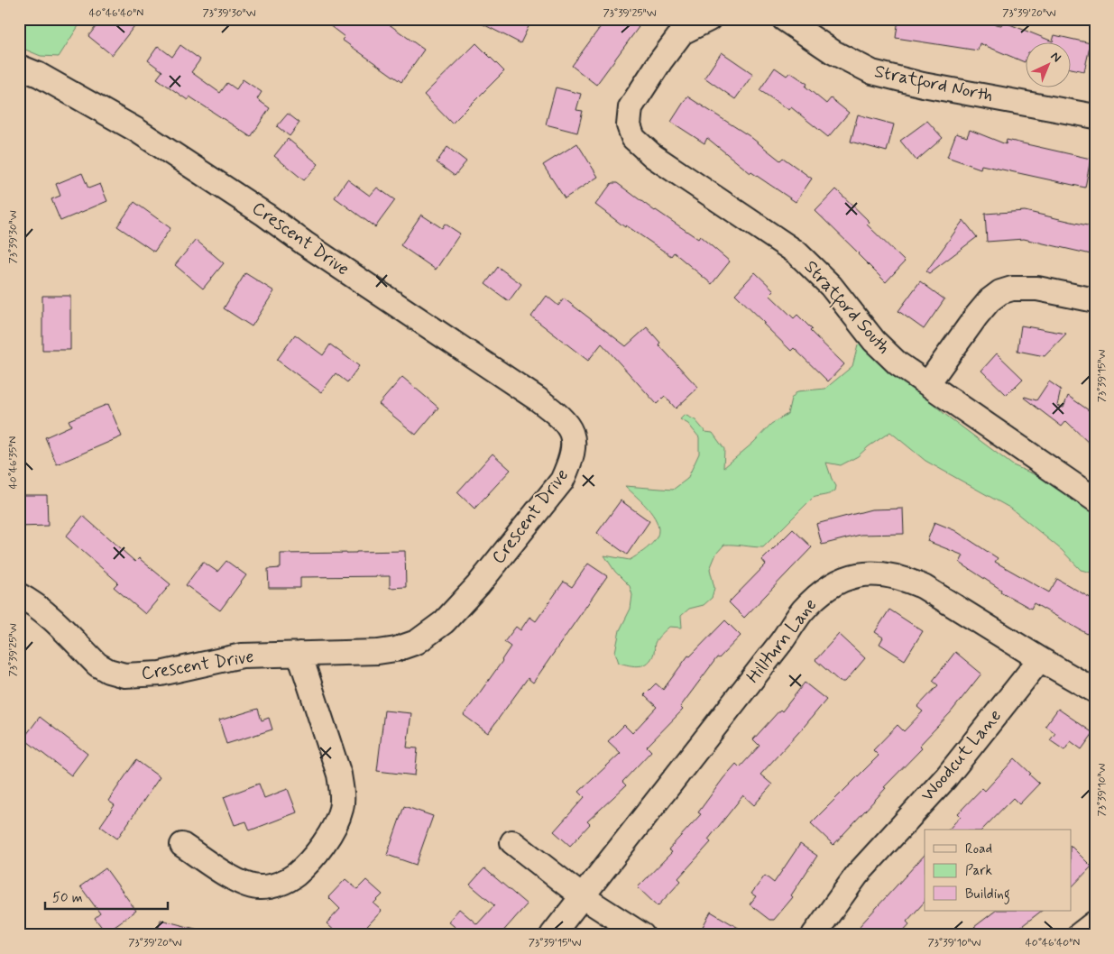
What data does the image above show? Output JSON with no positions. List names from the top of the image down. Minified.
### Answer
{"streets":{"street":["Stratford North","Crescent Drive","Stratford South","Hillturn Lane","Woodcut Lane"]},"crossings":[["Hillturn Lane","Woodcut Lane"]],"legend":["Road","Park","Building"],"scale_bar":"50 m","north":"top right","coordinates":["40°46'40\"N","73°39'30\"W","73°39'25\"W","73°39'20\"W","73°39'15\"W","40°46'35\"N","73°39'10\"W"]}
